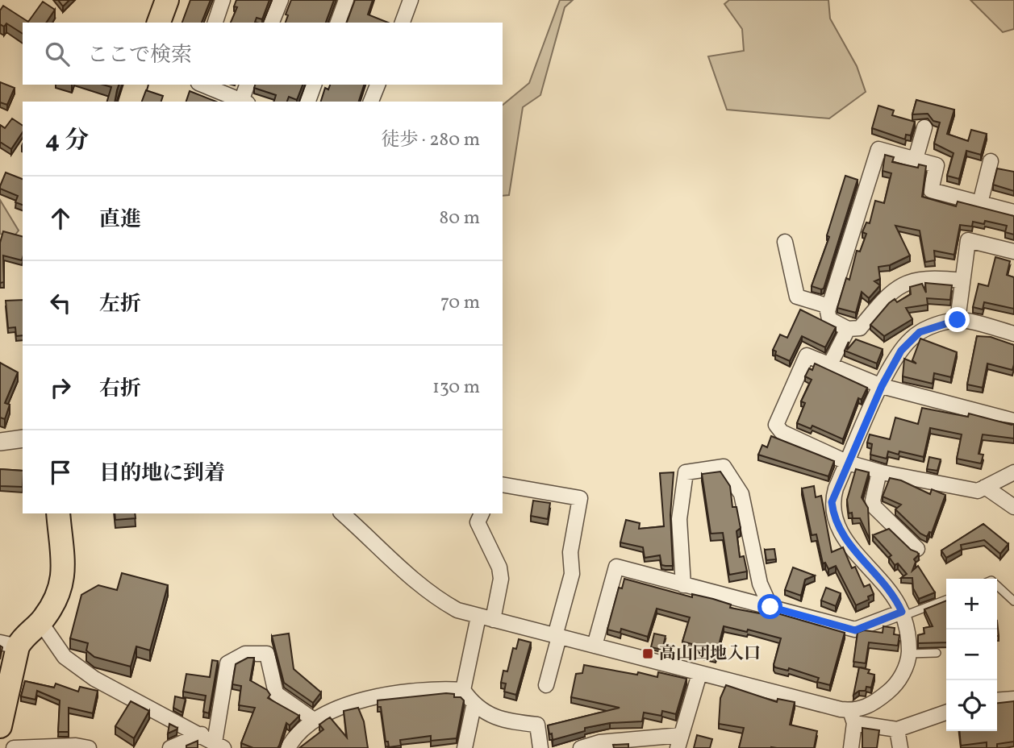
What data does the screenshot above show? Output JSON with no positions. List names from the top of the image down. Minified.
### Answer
{"places":{"transit":["高山団地入口"]},"page":{"search":"ここで検索","heading":["4 分","徒歩 · 280 m"],"list":[["直進","80 m"],["左折","70 m"],["右折","130 m"],"目的地に到着"],"map_buttons":["+","−"]}}
